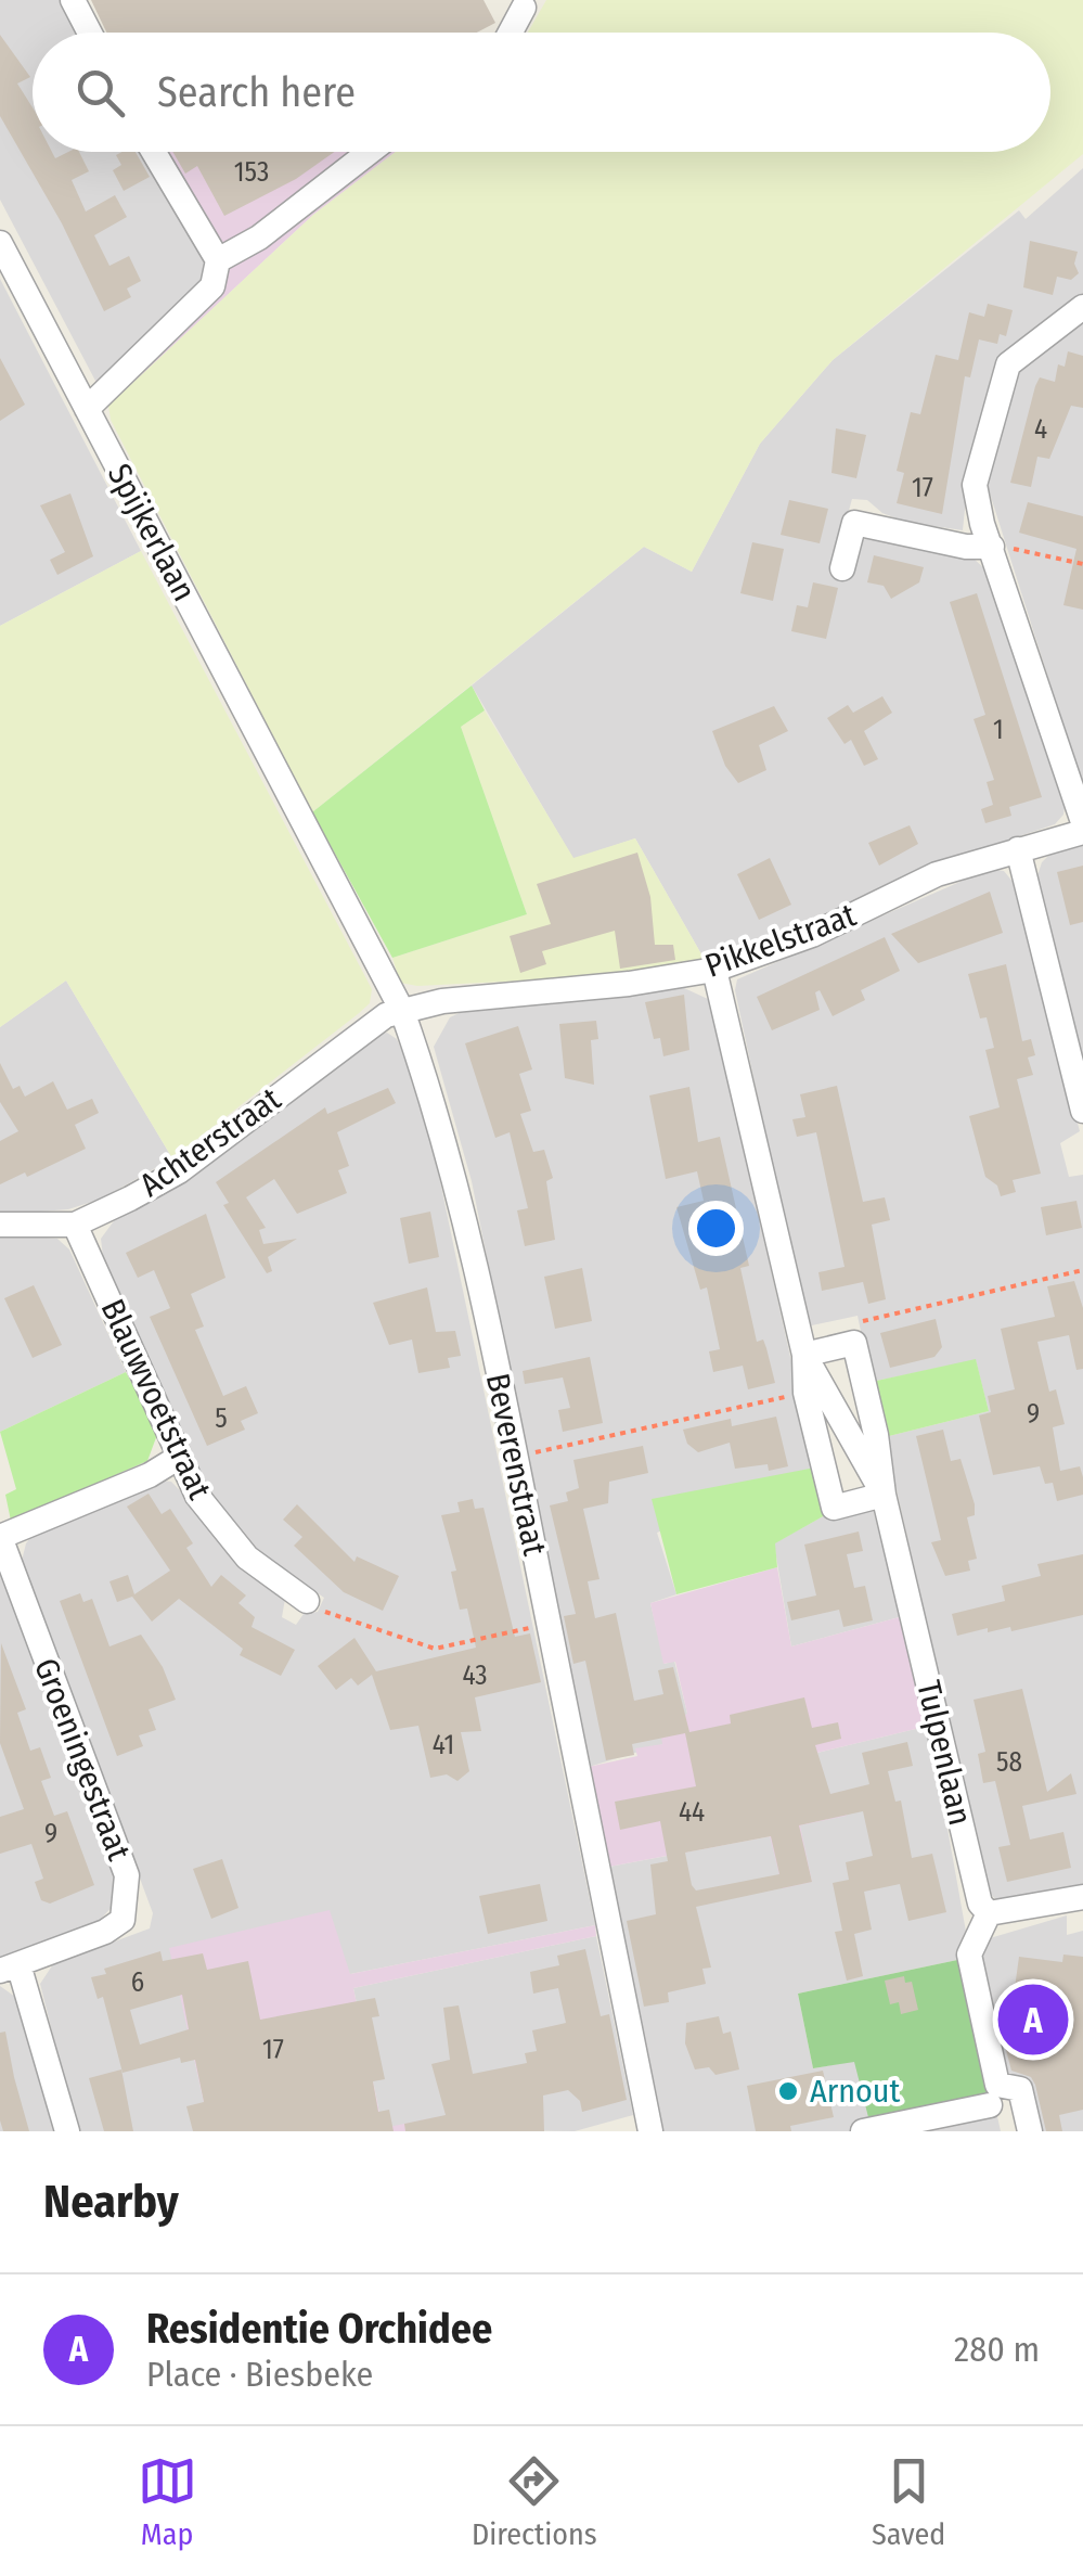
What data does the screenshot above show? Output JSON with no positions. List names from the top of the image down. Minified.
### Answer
{"streets":{"street":["Spijkerlaan","Pikkelstraat","Achterstraat","Blauwvoetstraat","Beverenstraat","Tulpenlaan","Groeningestraat"]},"crossings":[["Spijkerlaan","Beverenstraat"],["Pikkelstraat","Achterstraat"],["Pikkelstraat","Beverenstraat"],["Pikkelstraat","Tulpenlaan"],["Achterstraat","Blauwvoetstraat"],["Achterstraat","Beverenstraat"]],"places":["Arnout"],"house_numbers":["153","4","17","1","9","5","43","41","58","44","9","6","17"],"page":{"search":"Search here","pins":"A","heading":"Nearby","list":[{"mark":"A","name":"Residentie Orchidee","note":"Place · Biesbeke","value":"280 m"}],"nav":["Map","Directions","Saved"]}}
